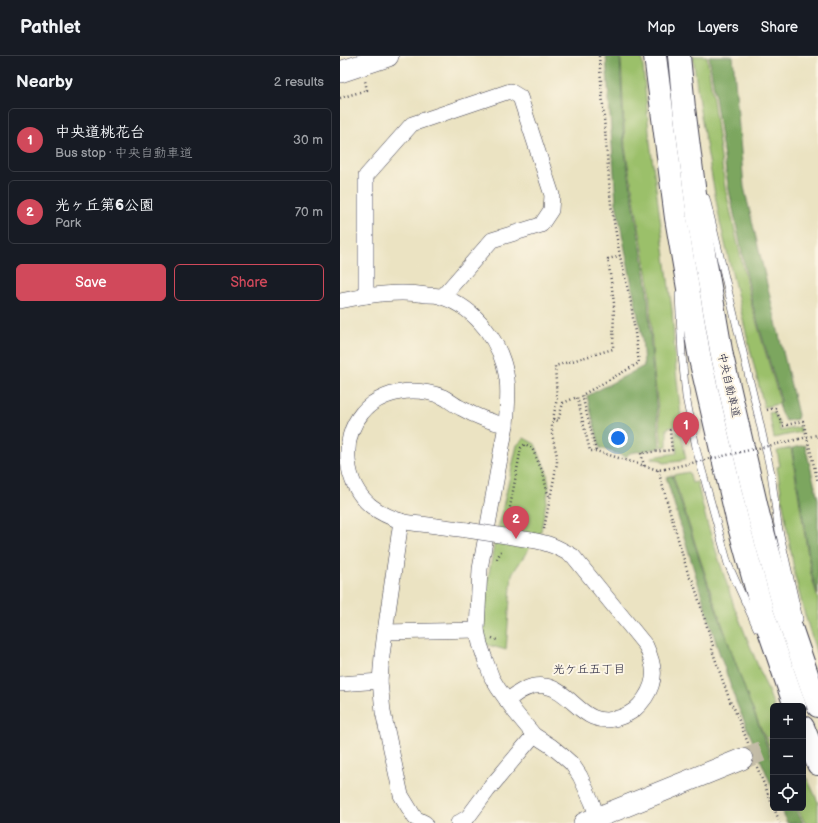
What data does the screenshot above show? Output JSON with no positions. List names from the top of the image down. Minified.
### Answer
{"streets":{"highway":["中央自動車道"]},"districts":["光ケ丘五丁目"],"page":{"header":"Pathlet","nav":["Map","Layers","Share"],"heading":["Nearby","2 results"],"list":[{"mark":"1","name":"中央道桃花台","note":"Bus stop · 中央自動車道","value":"30 m"},{"mark":"2","name":"光ヶ丘第6公園","note":"Park","value":"70 m"}],"buttons":["Save","Share"],"pins":["1","2"],"map_buttons":["+","−"]}}
